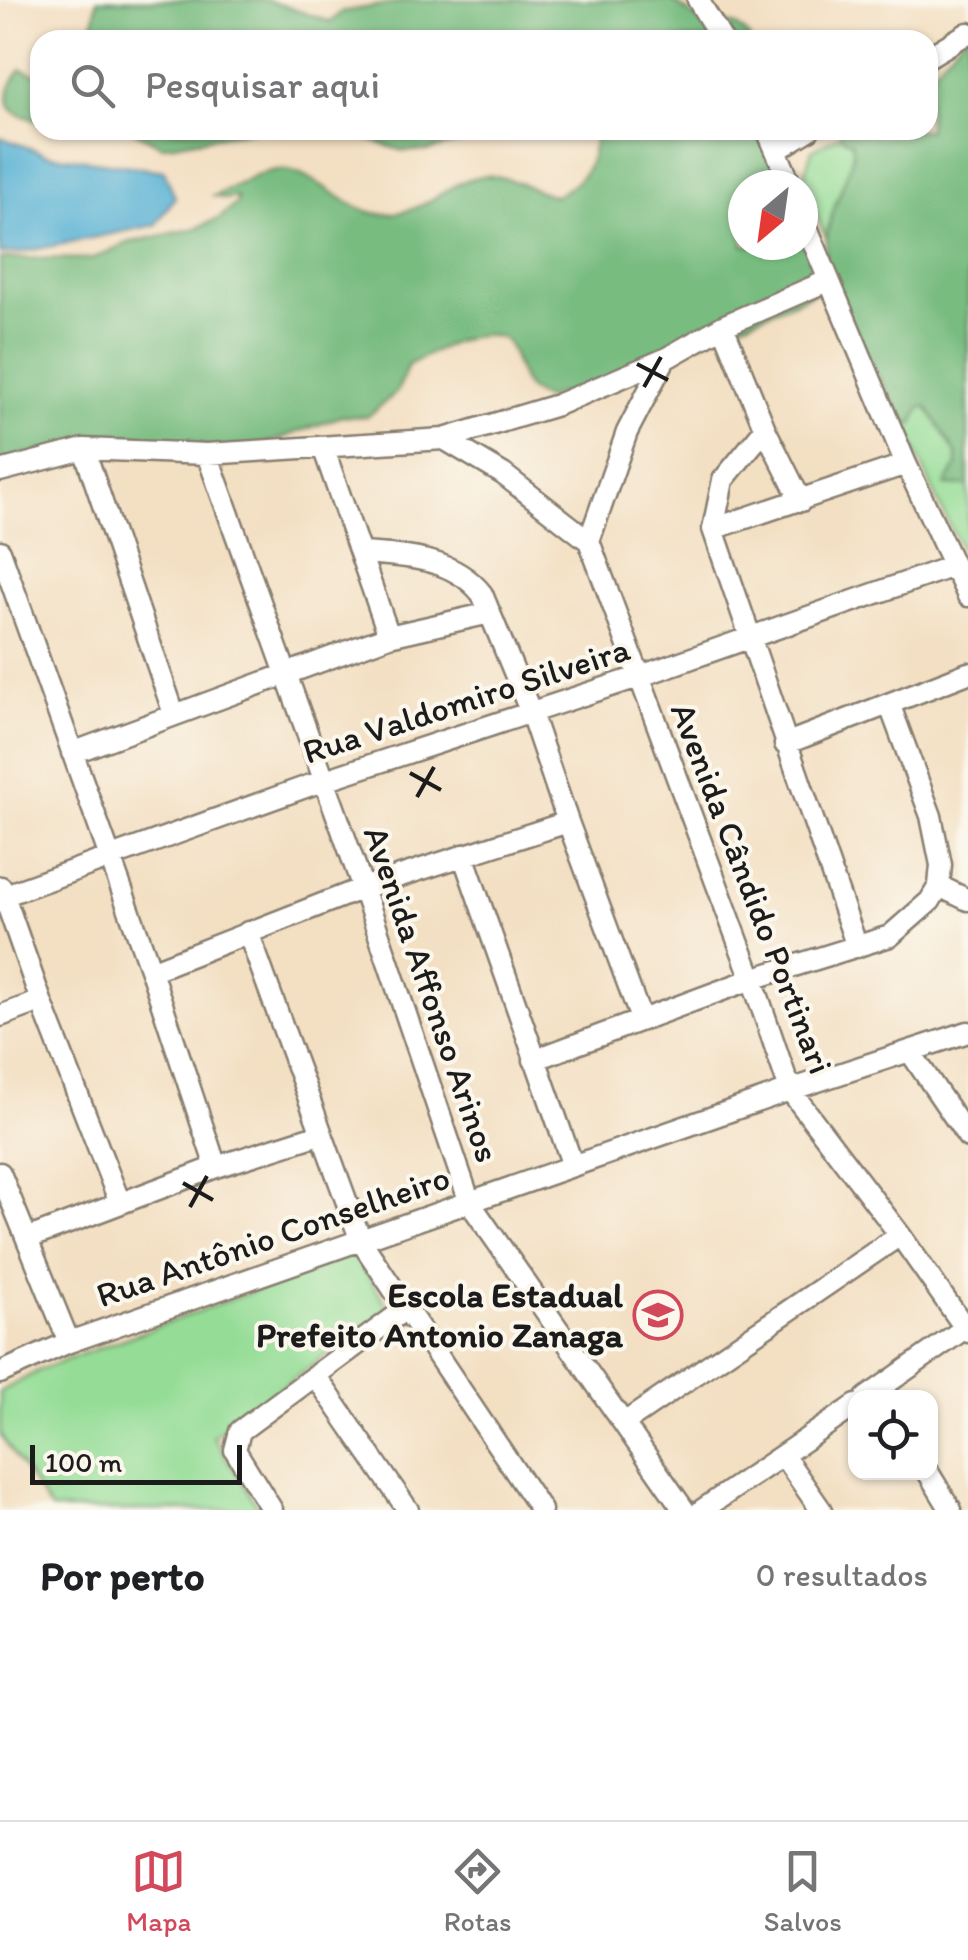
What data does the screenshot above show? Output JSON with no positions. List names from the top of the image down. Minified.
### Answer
{"streets":{"street":["Rua Valdomiro Silveira","Avenida Cândido Portinari","Avenida Affonso Arinos","Rua Antônio Conselheiro"]},"crossings":[["Rua Valdomiro Silveira","Avenida Cândido Portinari"],["Rua Valdomiro Silveira","Avenida Affonso Arinos"],["Avenida Cândido Portinari","Rua Antônio Conselheiro"],["Avenida Affonso Arinos","Rua Antônio Conselheiro"]],"places":{"school or university":["Escola Estadual Prefeito Antonio Zanaga"]},"scale_bar":"100 m","north":"bottom left","page":{"search":"Pesquisar aqui","scale":"100 m","heading":["Por perto","0 resultados"],"nav":["Mapa","Rotas","Salvos"]}}
